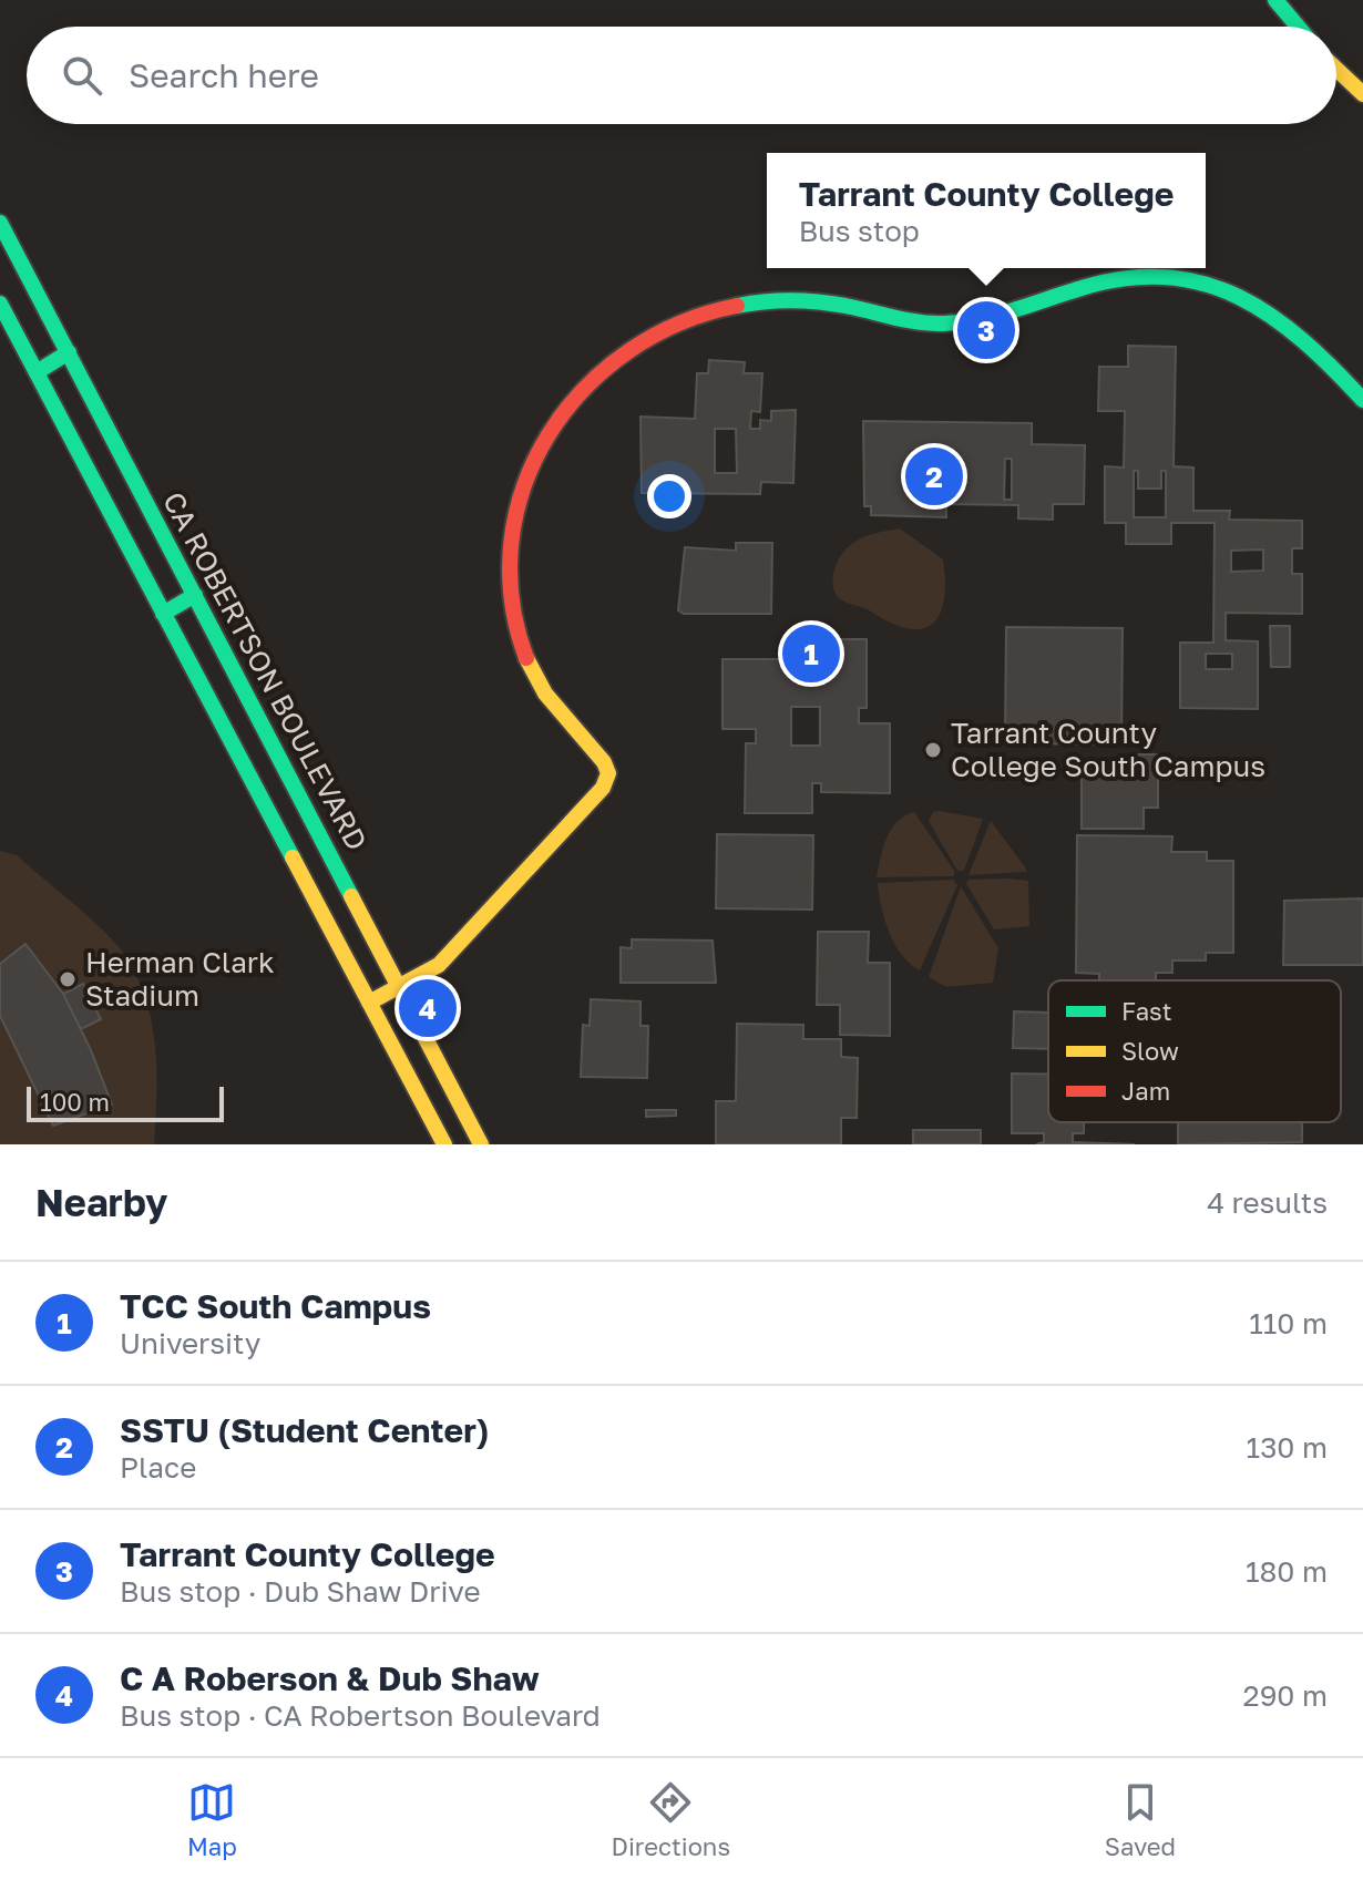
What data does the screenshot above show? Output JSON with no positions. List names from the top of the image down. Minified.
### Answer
{"streets":{"street":["CA ROBERTSON BOULEVARD"]},"places":["Tarrant County College South Campus","Herman Clark Stadium"],"legend":["Fast","Slow","Jam"],"scale_bar":"100 m","page":{"search":"Search here","popup":["Tarrant County College","Bus stop"],"pins":["3","2","1","4"],"scale":"100 m","heading":["Nearby","4 results"],"list":[{"mark":"1","name":"TCC South Campus","note":"University","value":"110 m"},{"mark":"2","name":"SSTU (Student Center)","note":"Place","value":"130 m"},{"mark":"3","name":"Tarrant County College","note":"Bus stop · Dub Shaw Drive","value":"180 m"},{"mark":"4","name":"C A Roberson & Dub Shaw","note":"Bus stop · CA Robertson Boulevard","value":"290 m"}],"nav":["Map","Directions","Saved"]}}
